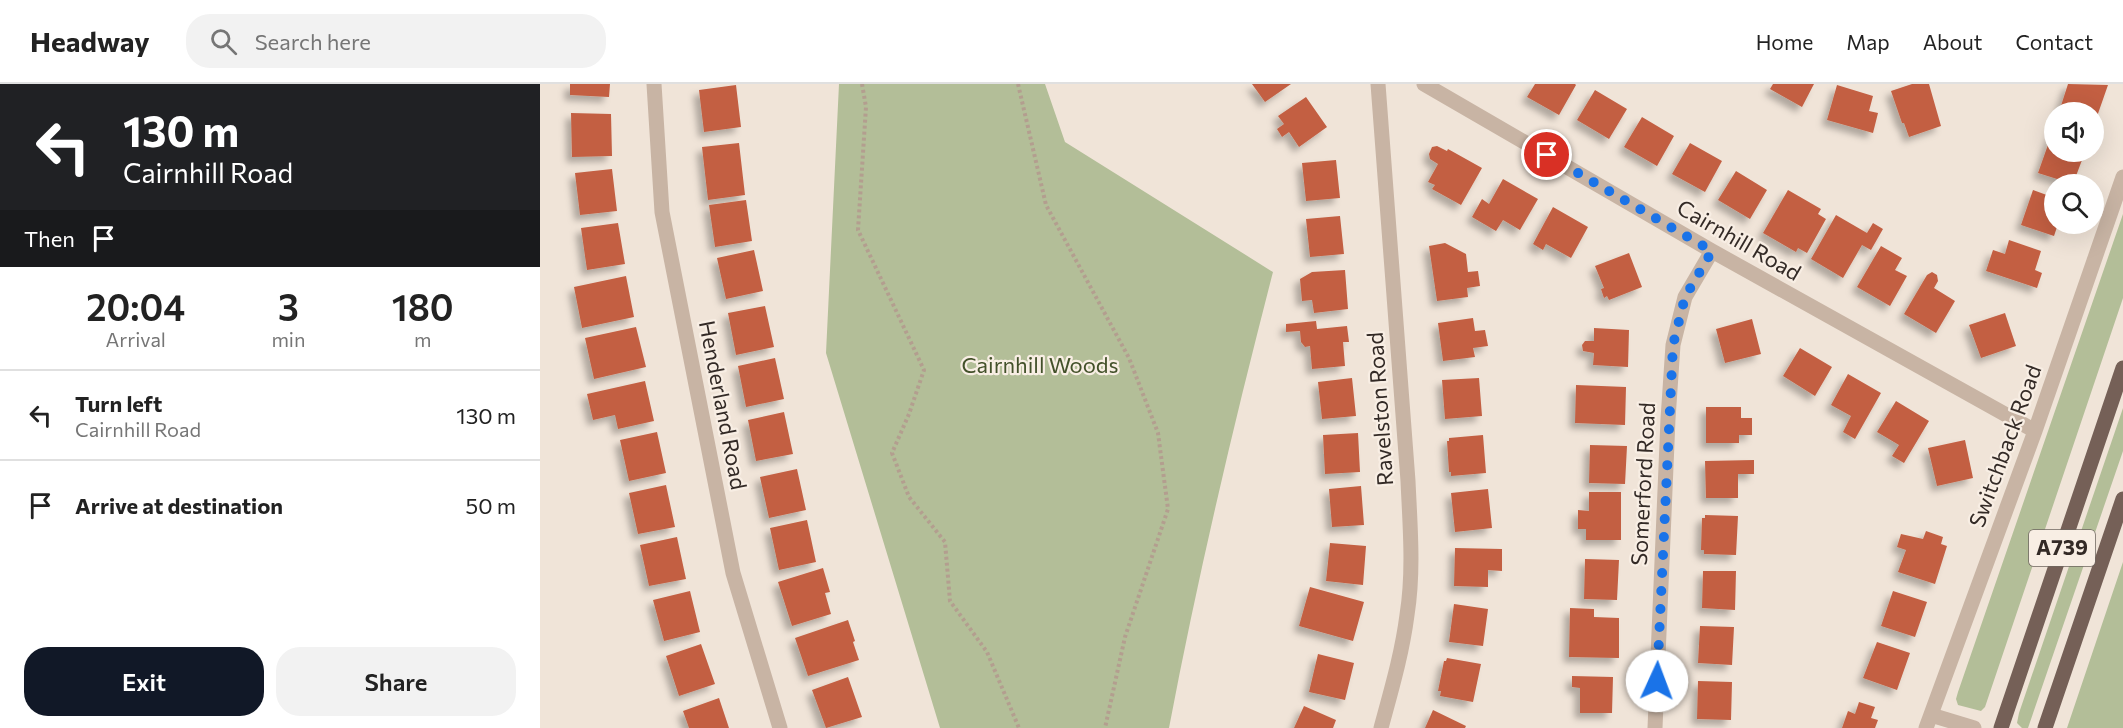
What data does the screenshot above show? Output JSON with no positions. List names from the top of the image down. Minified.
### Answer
{"streets":{"main road":["A739"],"street":["Cairnhill Road","Henderland Road","Ravelston Road","Switchback Road","Somerford Road"]},"crossings":[["Cairnhill Road","Switchback Road"],["Cairnhill Road","Somerford Road"]],"parks":["Cairnhill Woods"],"page":{"header":"Headway","search":"Search here","nav":["Home","Map","About","Contact"],"turn":["130 m","Cairnhill Road"],"then":"Then","eta":["20:04","Arrival","3","min","180","m"],"list":[{"name":"Turn left","note":"Cairnhill Road","value":"130 m"},{"name":"Arrive at destination","value":"50 m"}],"buttons":["Exit","Share"]}}
